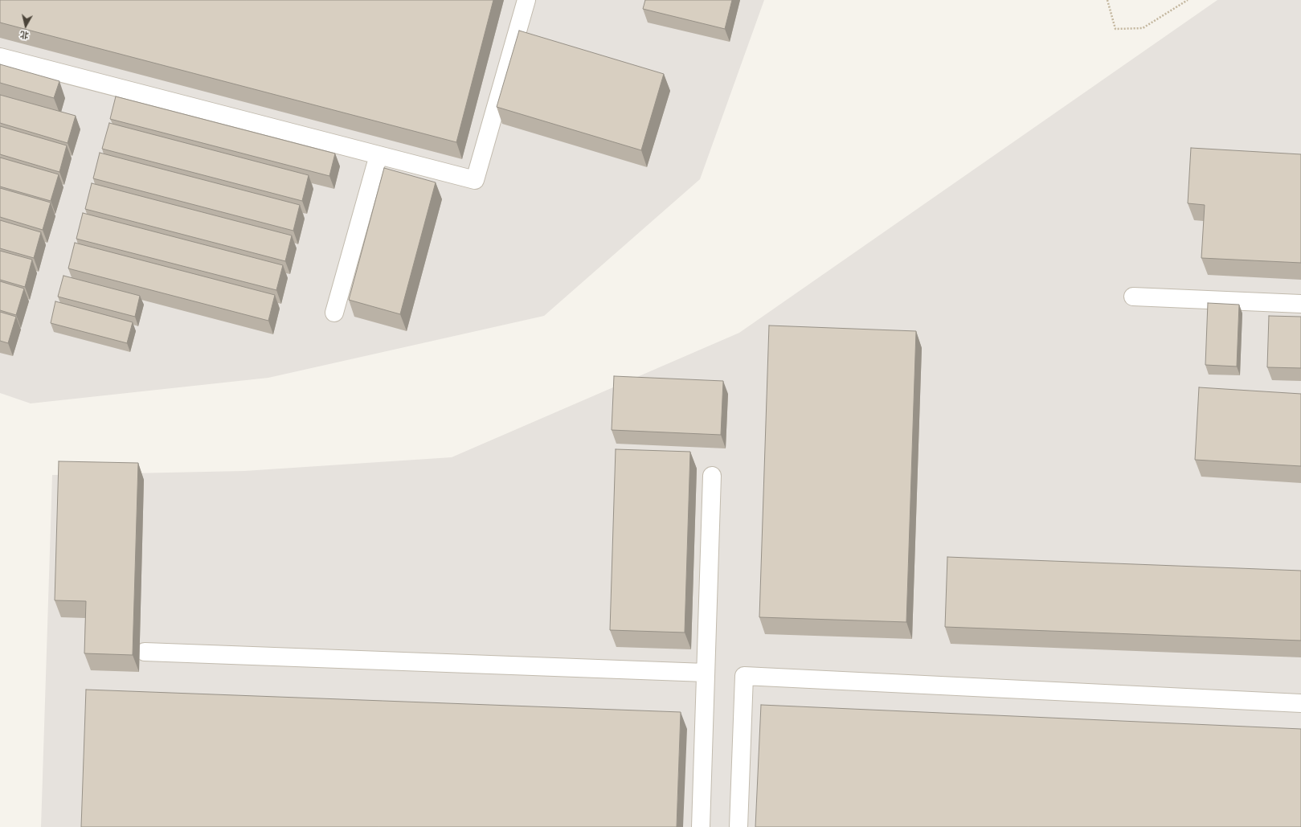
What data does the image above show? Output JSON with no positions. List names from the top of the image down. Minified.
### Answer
{"north":"bottom"}
